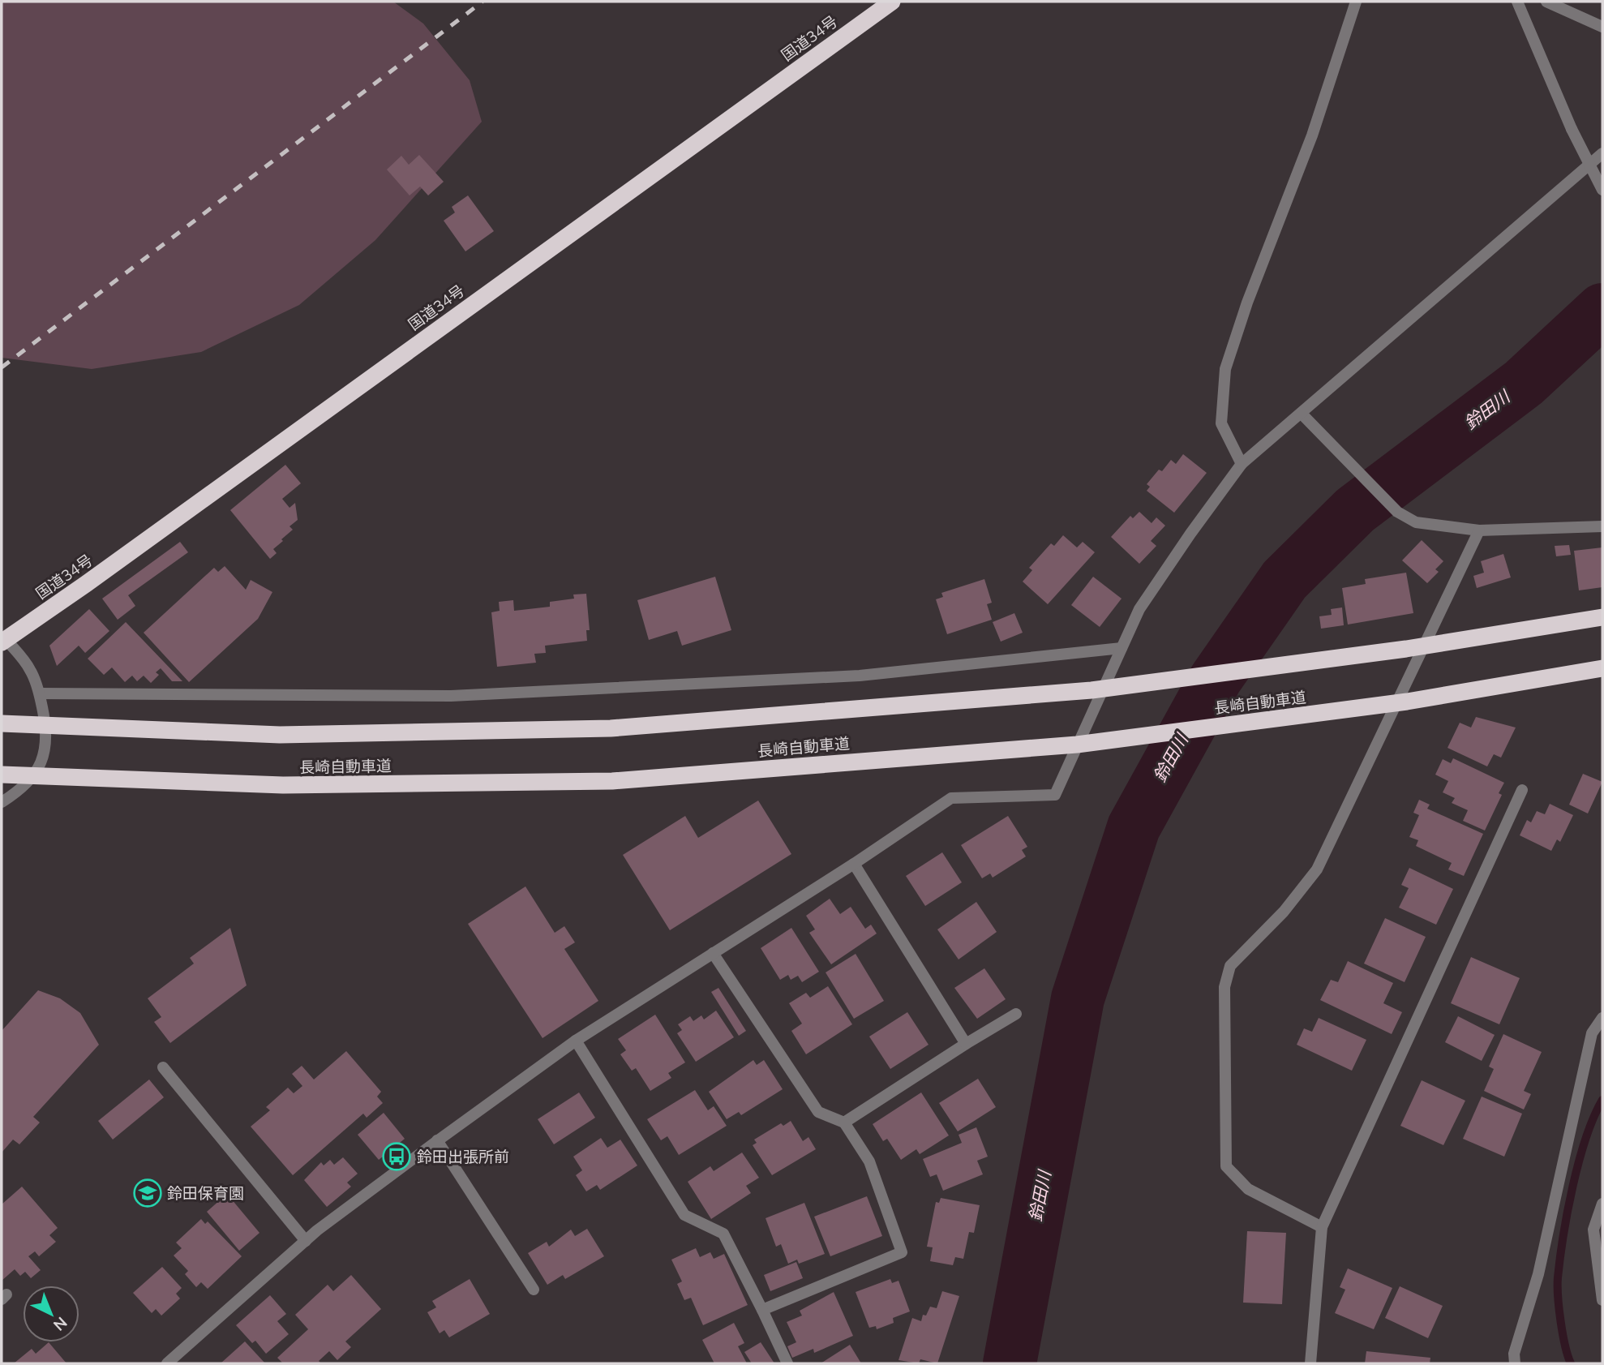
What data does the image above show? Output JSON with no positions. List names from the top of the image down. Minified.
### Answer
{"streets":{"highway":["国道34号","長崎自動車道"]},"water":["鈴田川"],"places":{"bus stop":["鈴田出張所前"],"school or university":["鈴田保育園"]},"north":"bottom right"}
